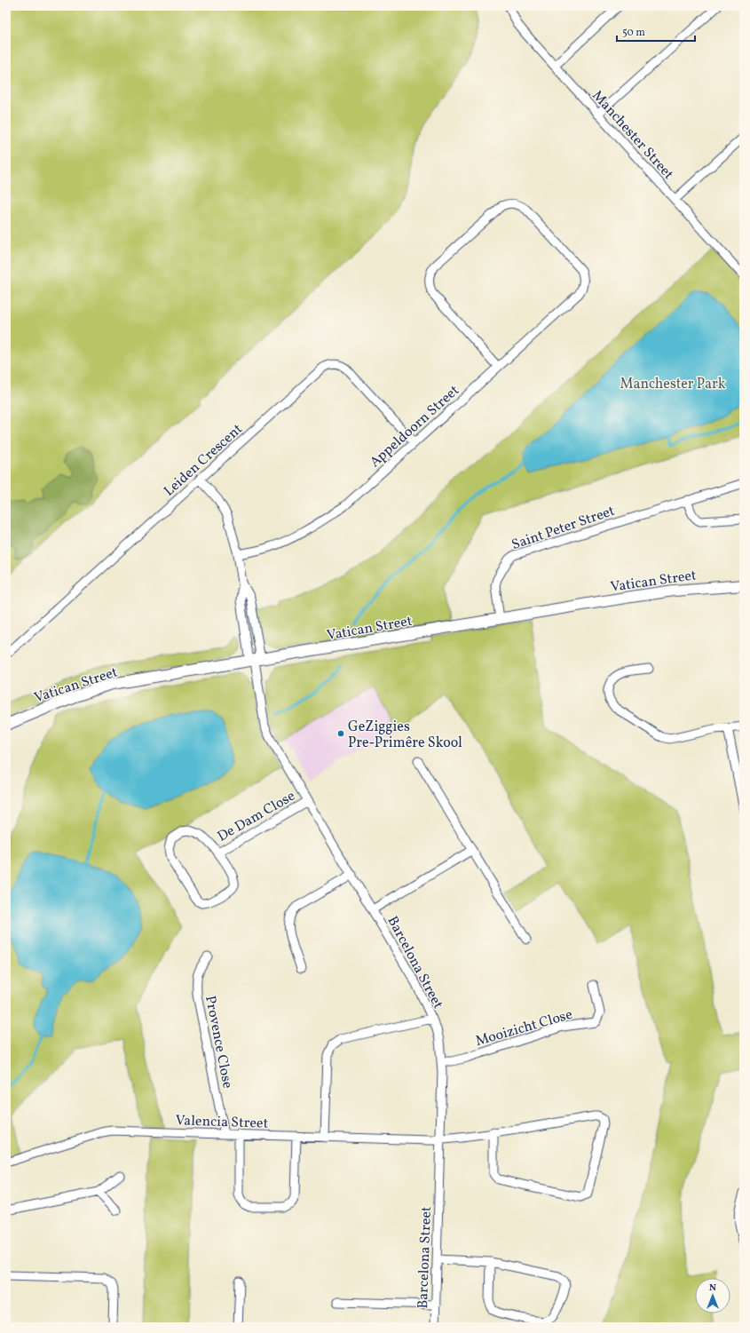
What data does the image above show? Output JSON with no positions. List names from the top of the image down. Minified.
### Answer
{"streets":{"street":["Manchester Street","Appeldoorn Street","Leiden Crescent","Saint Peter Street","Vatican Street","De Dam Close","Barcelona Street","Mooizicht Close","Provence Close","Valencia Street"]},"crossings":[["Appeldoorn Street","Leiden Crescent"],["Saint Peter Street","Vatican Street"],["Vatican Street","Barcelona Street"],["De Dam Close","Barcelona Street"],["Barcelona Street","Mooizicht Close"],["Barcelona Street","Valencia Street"],["Provence Close","Valencia Street"]],"parks":["Manchester Park"],"places":["GeZiggies Pre-Primêre Skool"],"scale_bar":"50 m","north":"top"}
